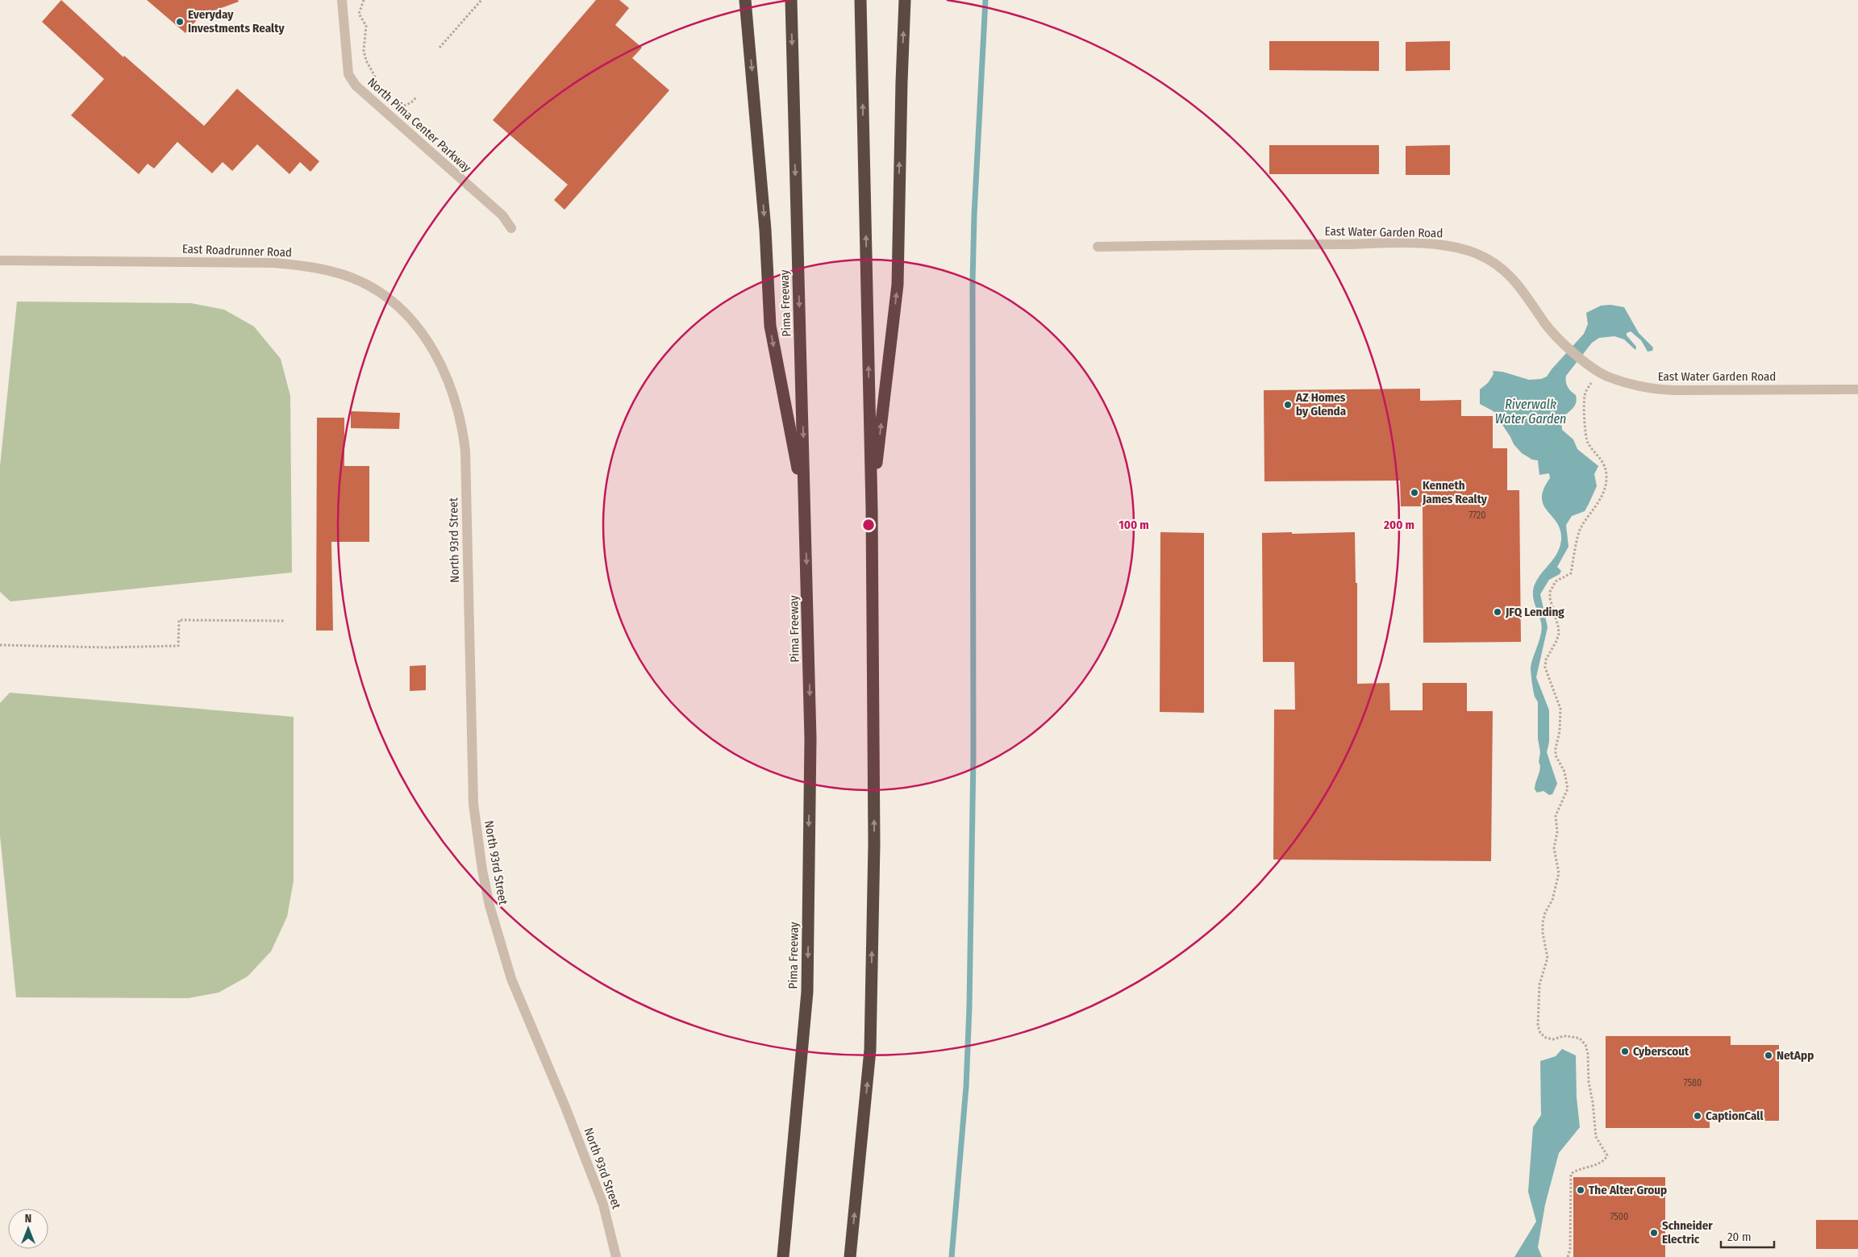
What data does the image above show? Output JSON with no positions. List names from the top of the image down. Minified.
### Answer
{"streets":{"highway":["Pima Freeway"],"street":["North Pima Center Parkway","East Water Garden Road","East Roadrunner Road","North 93rd Street"]},"crossings":[["East Roadrunner Road","North 93rd Street"]],"water":["Riverwalk Water Garden"],"places":["Everyday Investments Realty","AZ Homes by Glenda","Kenneth James Realty","JFQ Lending","Cyberscout","NetApp","CaptionCall","The Alter Group","Schneider Electric"],"house_numbers":["7720","7580","7500"],"scale_bar":"20 m","north":"top","rings":["100 m","200 m"]}
